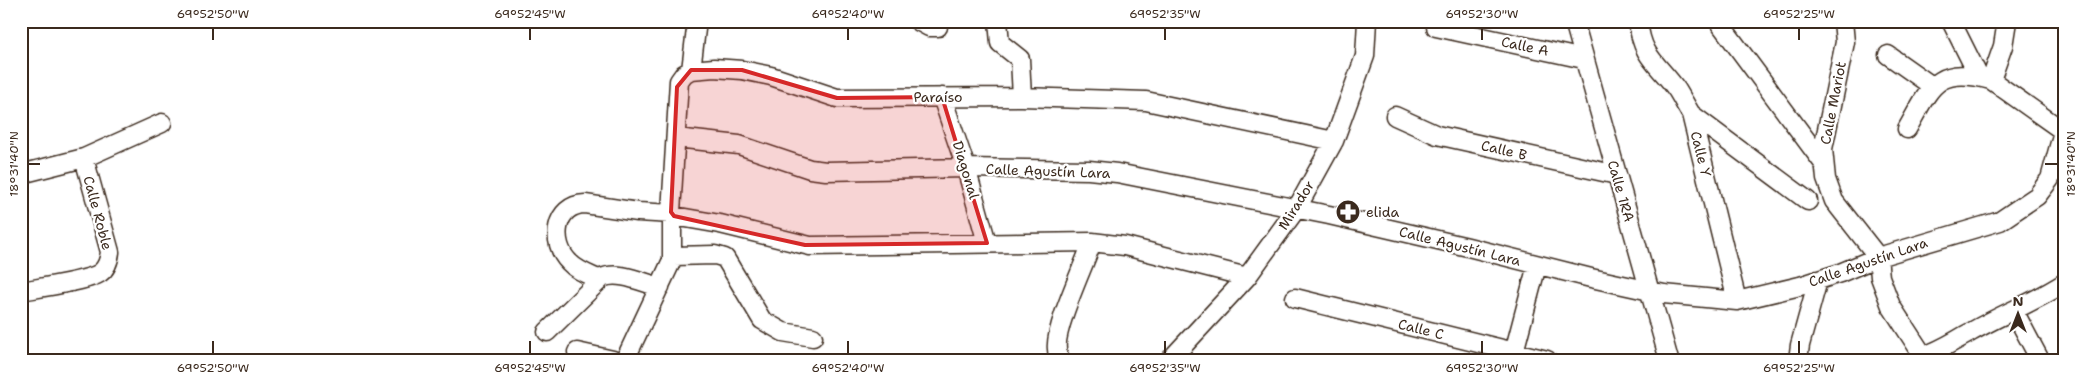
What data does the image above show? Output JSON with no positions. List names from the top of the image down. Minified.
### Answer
{"streets":{"street":["Calle A","Paraíso","Calle Mariot","Calle B","Calle Y","Diagonal","Calle Agustín Lara","Calle 1RA","Mirador","Calle Roble","Calle C"]},"crossings":[["Calle A","Calle 1RA"],["Paraíso","Diagonal"],["Paraíso","Mirador"],["Calle Mariot","Calle Agustín Lara"],["Calle B","Calle 1RA"],["Calle Y","Calle Agustín Lara"],["Diagonal","Calle Agustín Lara"],["Calle Agustín Lara","Calle 1RA"],["Calle Agustín Lara","Mirador"]],"places":{"pharmacy":["elida"]},"north":"top","coordinates":["69°52'50\"W","69°52'45\"W","69°52'40\"W","69°52'35\"W","69°52'30\"W","69°52'25\"W","18°31'40\"N"]}
